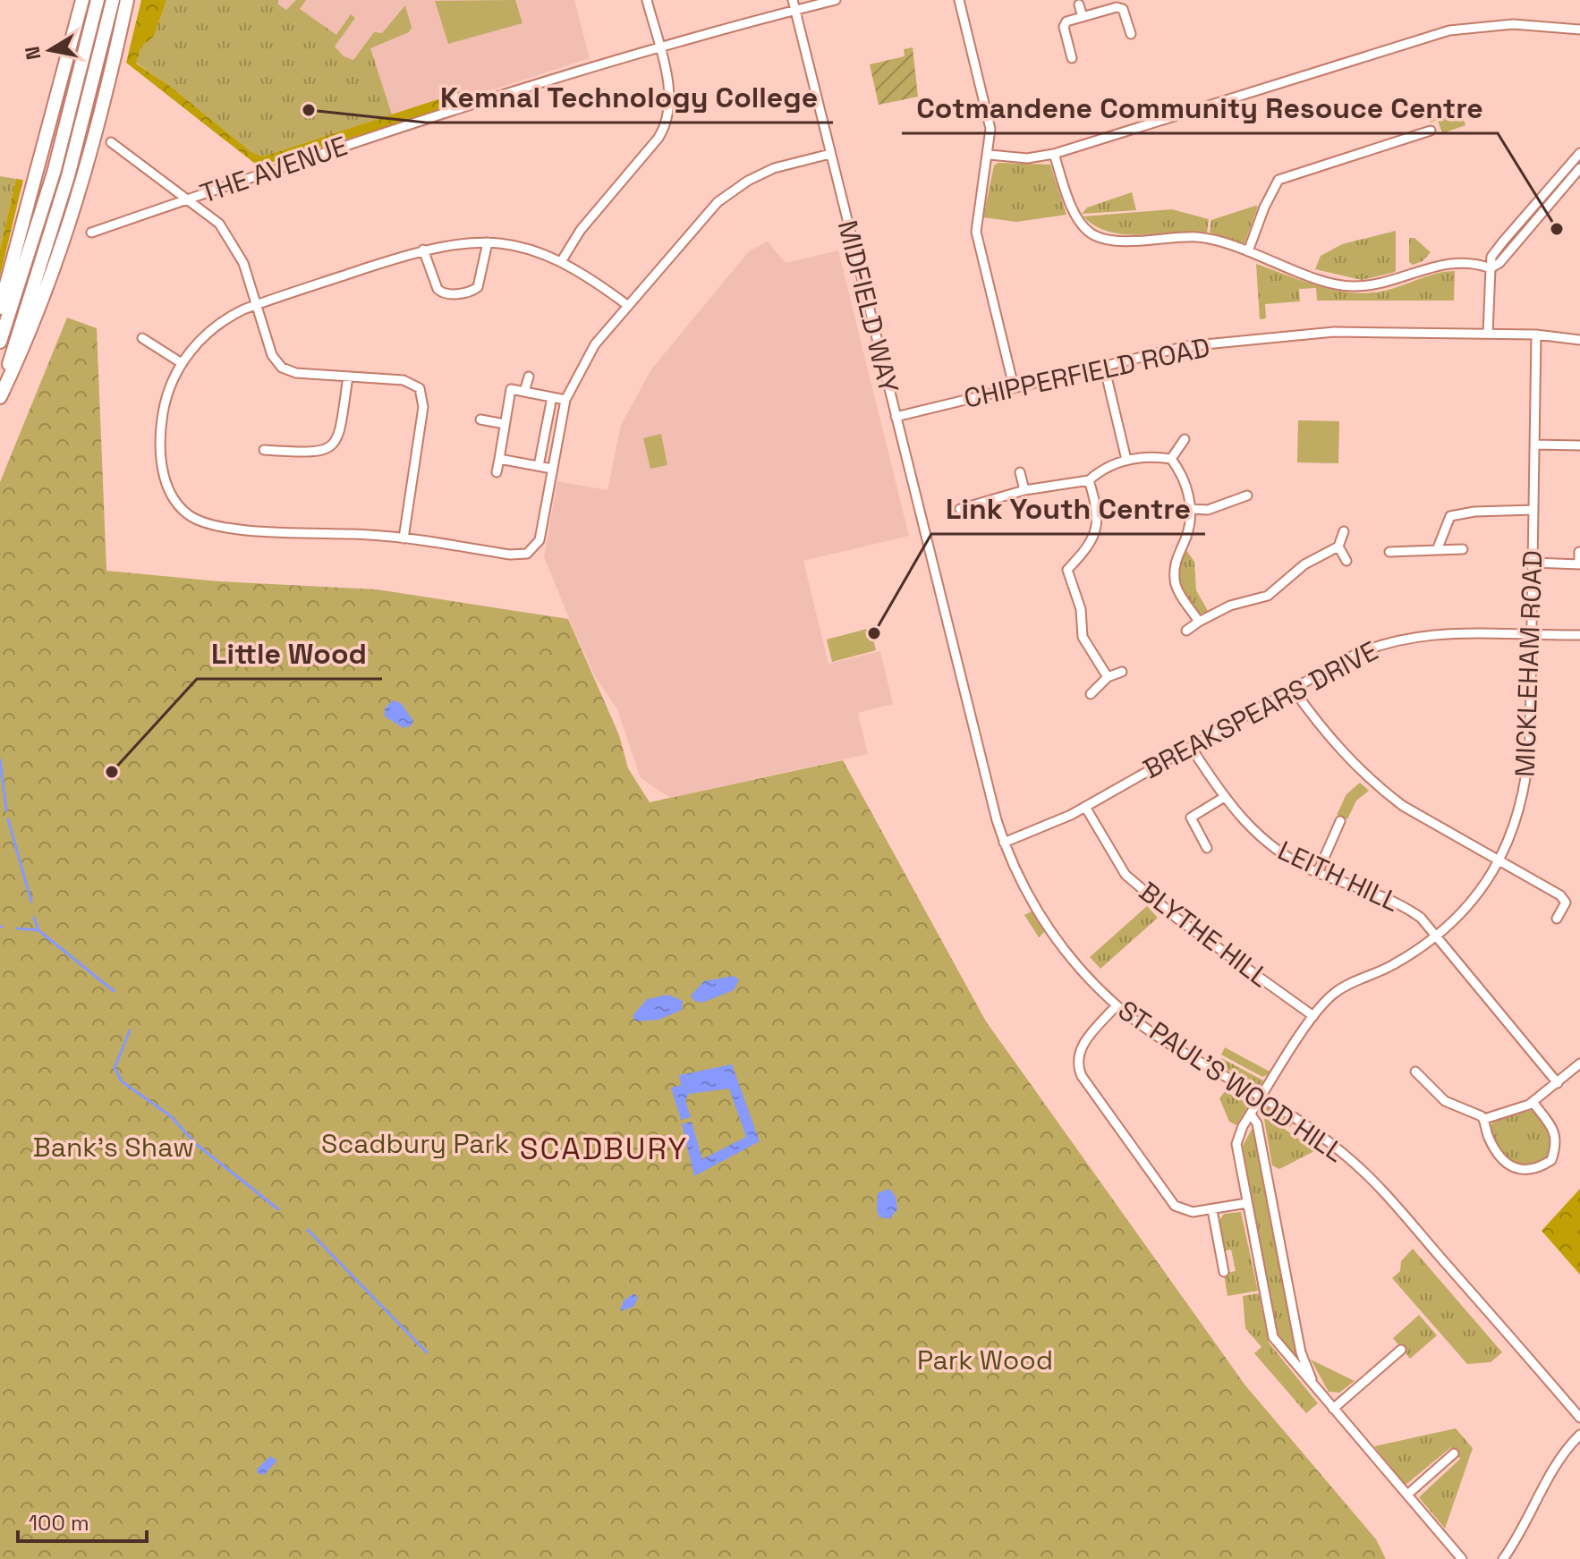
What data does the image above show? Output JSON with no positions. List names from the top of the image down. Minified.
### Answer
{"streets":{"street":["THE AVENUE","MIDFIELD WAY","CHIPPERFIELD ROAD","MICKLEHAM ROAD","BREAKSPEARS DRIVE","LEITH HILL","BLYTHE HILL","ST PAUL'S WOOD HILL"]},"crossings":[["THE AVENUE","MIDFIELD WAY"],["MIDFIELD WAY","CHIPPERFIELD ROAD"],["MIDFIELD WAY","ST PAUL'S WOOD HILL"],["CHIPPERFIELD ROAD","MICKLEHAM ROAD"],["MICKLEHAM ROAD","BREAKSPEARS DRIVE"],["MICKLEHAM ROAD","LEITH HILL"],["MICKLEHAM ROAD","BLYTHE HILL"],["MICKLEHAM ROAD","ST PAUL'S WOOD HILL"],["BREAKSPEARS DRIVE","LEITH HILL"],["BREAKSPEARS DRIVE","BLYTHE HILL"],["BREAKSPEARS DRIVE","ST PAUL'S WOOD HILL"]],"districts":["SCADBURY"],"parks":["Scadbury Park","Bank's Shaw","Park Wood"],"places":["Kemnal Technology College","Cotmandene Community Resouce Centre","Link Youth Centre","Little Wood"],"scale_bar":"100 m","north":"left"}
